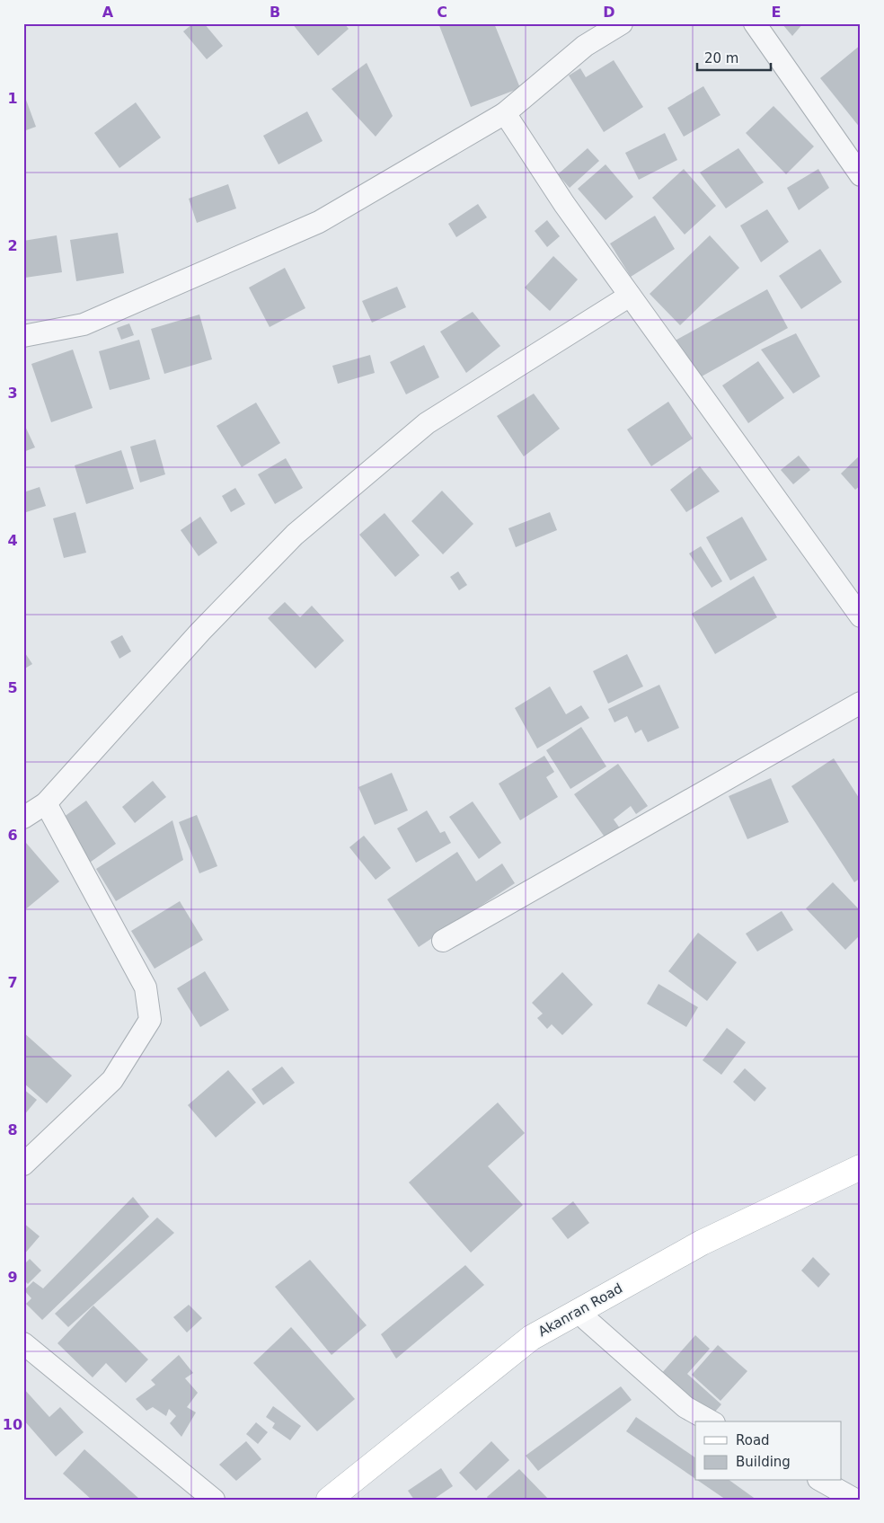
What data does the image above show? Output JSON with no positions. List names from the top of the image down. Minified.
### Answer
{"streets":{"main road":["Akanran Road"]},"legend":["Road","Building"],"scale_bar":"20 m","grid":{"columns":["A","B","C","D","E"],"rows":["1","2","3","4","5","6","7","8","9","10"]}}
